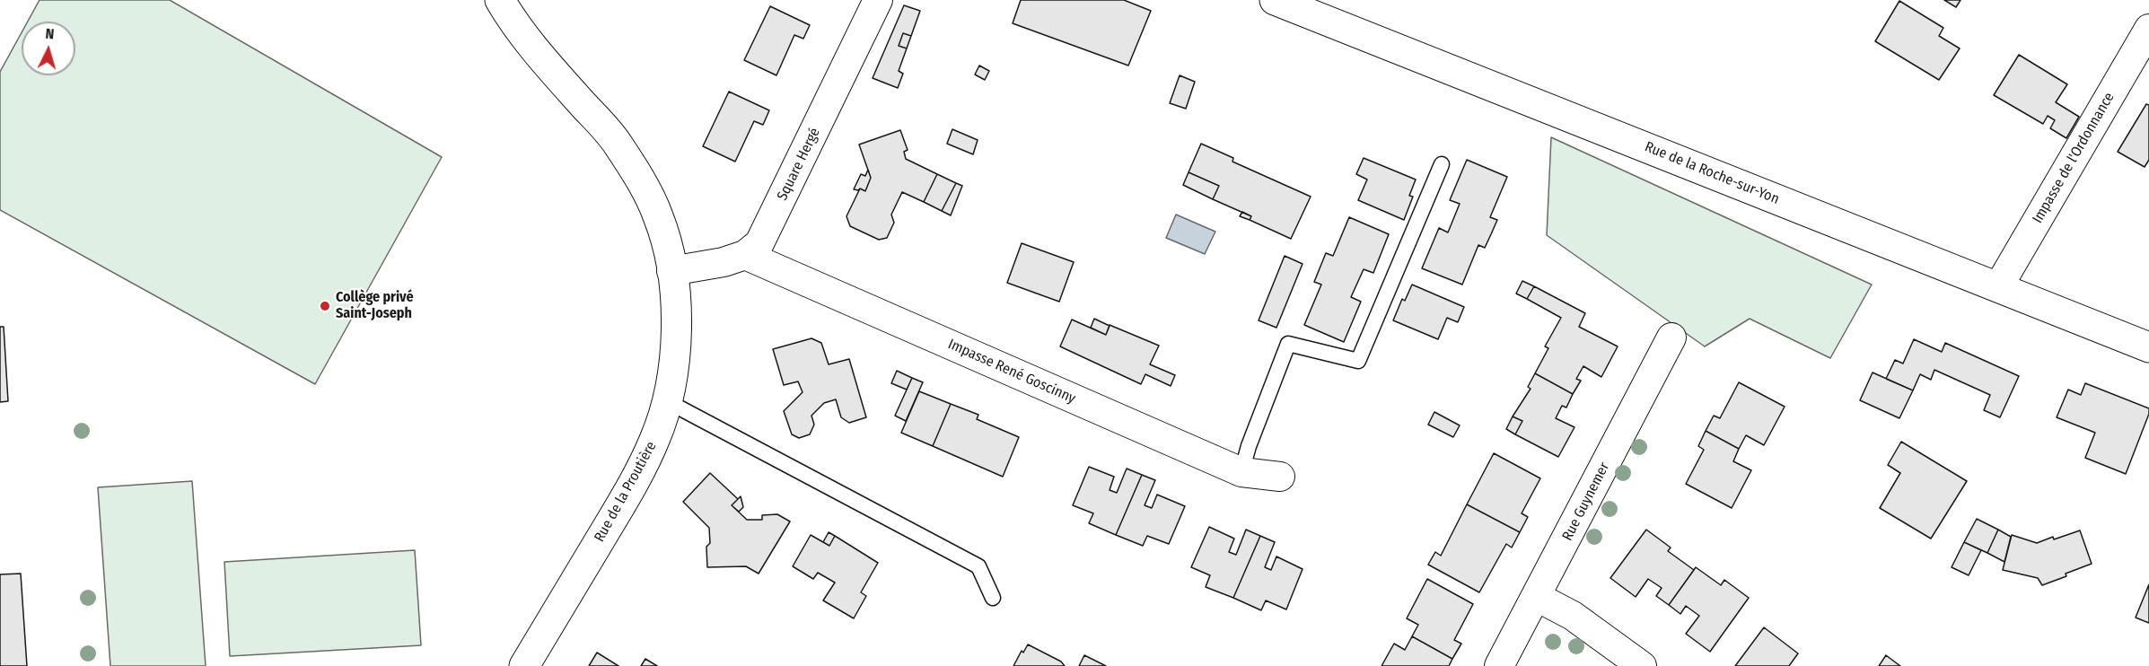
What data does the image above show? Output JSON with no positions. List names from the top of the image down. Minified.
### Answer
{"streets":{"main road":["Rue de la Roche-sur-Yon","Rue de la Proutière"],"street":["Impasse de l'Ordonnance","Square Hergé","Impasse René Goscinny","Rue Guynemer"]},"crossings":[["Impasse de l'Ordonnance","Rue de la Roche-sur-Yon"],["Square Hergé","Impasse René Goscinny"],["Square Hergé","Rue de la Proutière"]],"places":["Collège privé Saint-Joseph"],"north":"top"}
